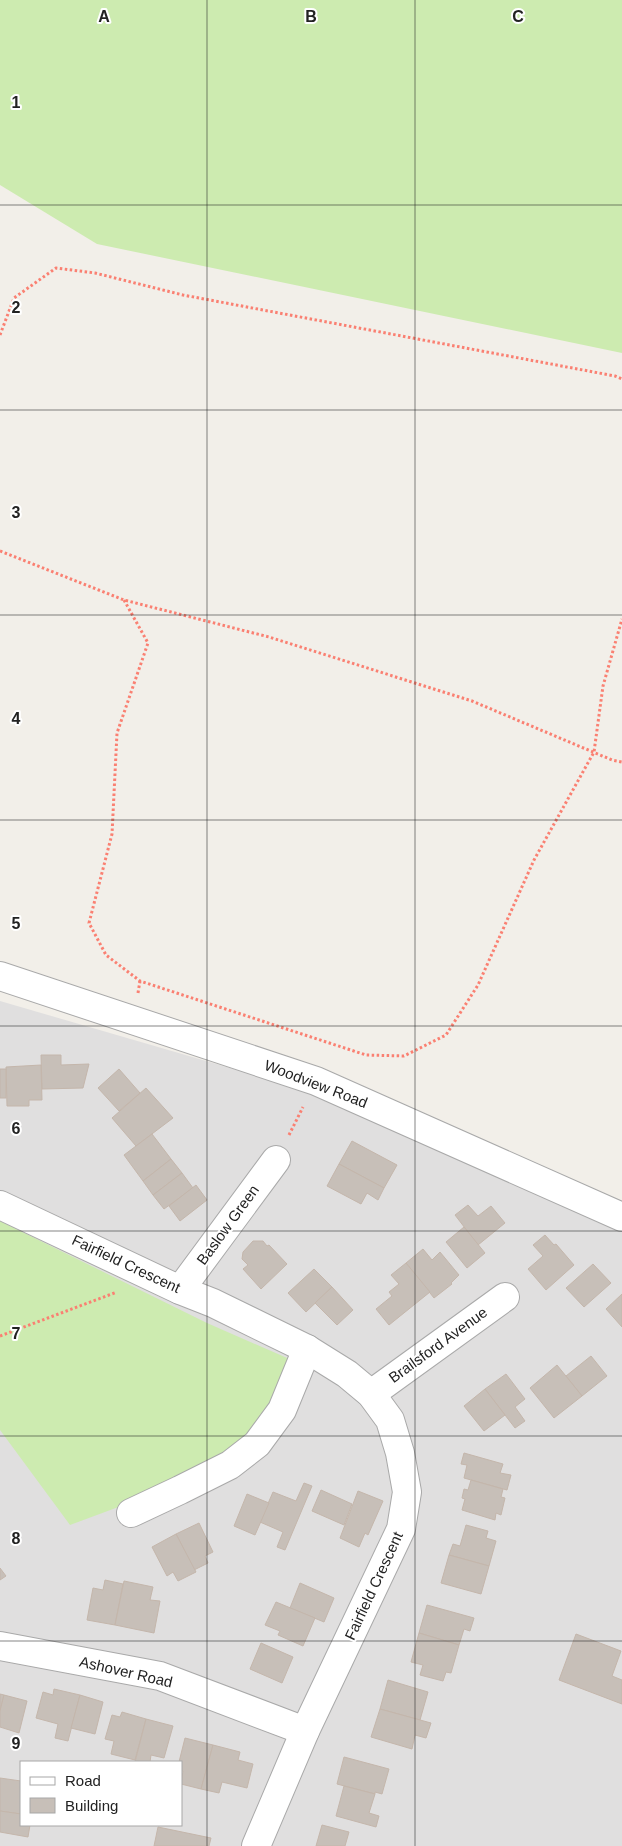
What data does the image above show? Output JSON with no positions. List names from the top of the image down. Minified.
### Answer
{"streets":{"street":["Woodview Road","Baslow Green","Fairfield Crescent","Brailsford Avenue","Ashover Road"]},"crossings":[["Baslow Green","Fairfield Crescent"],["Fairfield Crescent","Brailsford Avenue"],["Fairfield Crescent","Ashover Road"]],"legend":["Road","Building"],"grid":{"columns":["A","B","C"],"rows":["1","2","3","4","5","6","7","8","9"]}}
